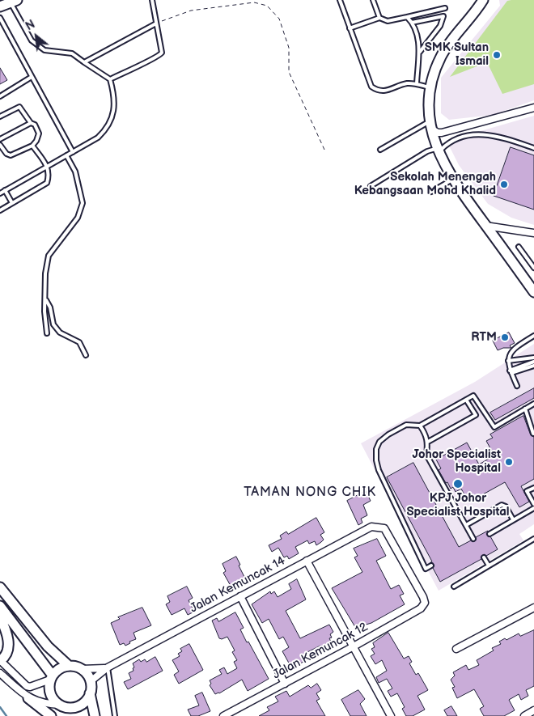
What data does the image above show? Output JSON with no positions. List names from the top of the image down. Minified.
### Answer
{"streets":{"street":["Jalan Kemuncak 14","Jalan Kemuncak 12"]},"crossings":[["Jalan Kemuncak 14","Jalan Kemuncak 12"]],"districts":["TAMAN NONG CHIK"],"places":["SMK Sultan Ismail","Sekolah Menengah Kebangsaan Mohd Khalid","RTM","Johor Specialist Hospital","KPJ Johor Specialist Hospital"],"north":"top left"}
